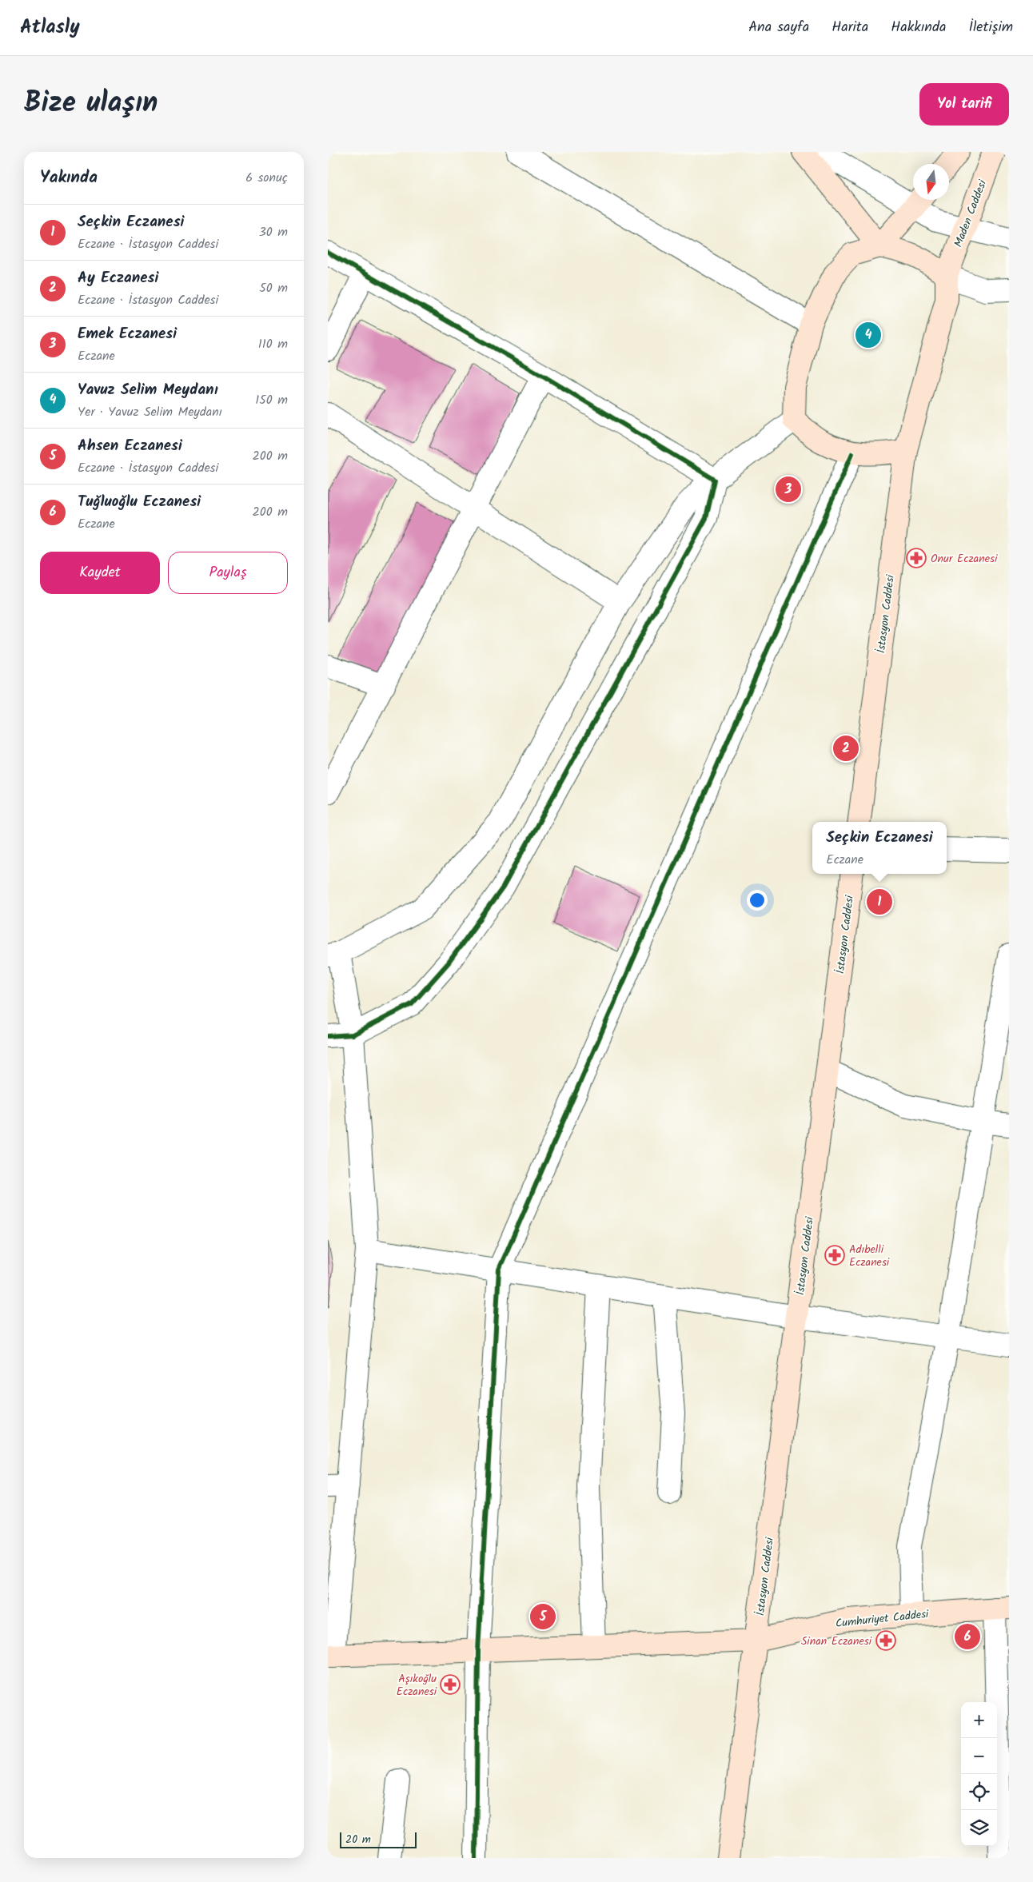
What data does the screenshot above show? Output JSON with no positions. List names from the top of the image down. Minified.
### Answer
{"streets":{"main road":["Maden Caddesi","İstasyon Caddesi","Cumhuriyet Caddesi"]},"crossings":[["Maden Caddesi","İstasyon Caddesi"],["İstasyon Caddesi","Cumhuriyet Caddesi"]],"places":{"pharmacy":["Onur Eczanesi","Adıbelli Eczanesi","Sinan Eczanesi","Aşıkoğlu Eczanesi"]},"scale_bar":"20 m","north":"bottom","page":{"header":"Atlasly","nav":["Ana sayfa","Harita","Hakkında","İletişim"],"title":"Bize ulaşın","buttons":["Yol tarifi",["Kaydet","Paylaş"]],"heading":["Yakında","6 sonuç"],"list":[{"mark":"1","name":"Seçkin Eczanesi","note":"Eczane · İstasyon Caddesi","value":"30 m"},{"mark":"2","name":"Ay Eczanesi","note":"Eczane · İstasyon Caddesi","value":"50 m"},{"mark":"3","name":"Emek Eczanesi","note":"Eczane","value":"110 m"},{"mark":"4","name":"Yavuz Selim Meydanı","note":"Yer · Yavuz Selim Meydanı","value":"150 m"},{"mark":"5","name":"Ahsen Eczanesi","note":"Eczane · İstasyon Caddesi","value":"200 m"},{"mark":"6","name":"Tuğluoğlu Eczanesi","note":"Eczane","value":"200 m"}],"pins":["4","3","2","1","5","6"],"popup":["Seçkin Eczanesi","Eczane"],"map_buttons":["+","−"],"scale":"20 m"}}
